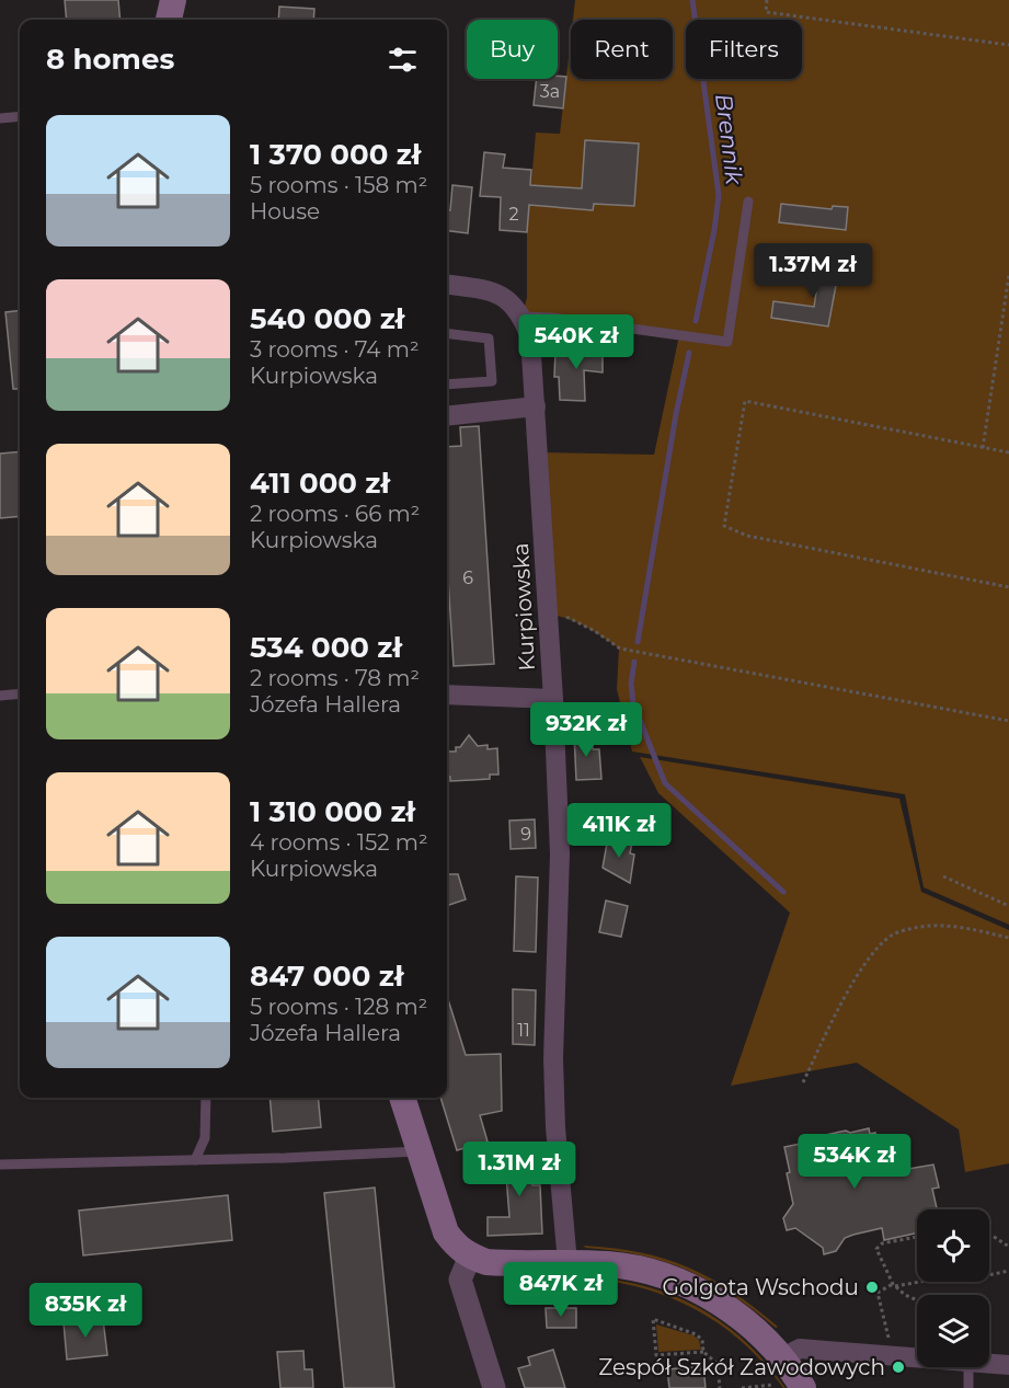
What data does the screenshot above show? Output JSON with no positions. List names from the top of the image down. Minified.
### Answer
{"streets":{"street":["Kurpiowska"]},"water":["Brennik"],"places":["Golgota Wschodu","Zespół Szkół Zawodowych"],"house_numbers":["3a","2","6","9","11"],"page":{"chip":["Buy","Rent","Filters"],"heading":"8 homes","list":[{"name":"1 370 000 zł","note":"5 rooms · 158 m² · House"},{"name":"540 000 zł","note":"3 rooms · 74 m² · Kurpiowska"},{"name":"411 000 zł","note":"2 rooms · 66 m² · Kurpiowska"},{"name":"534 000 zł","note":"2 rooms · 78 m² · Józefa Hallera"},{"name":"1 310 000 zł","note":"4 rooms · 152 m² · Kurpiowska"},{"name":"847 000 zł","note":"5 rooms · 128 m² · Józefa Hallera"}],"price":["1.37M zł","540K zł","932K zł","411K zł","534K zł","1.31M zł","847K zł","835K zł"]}}
